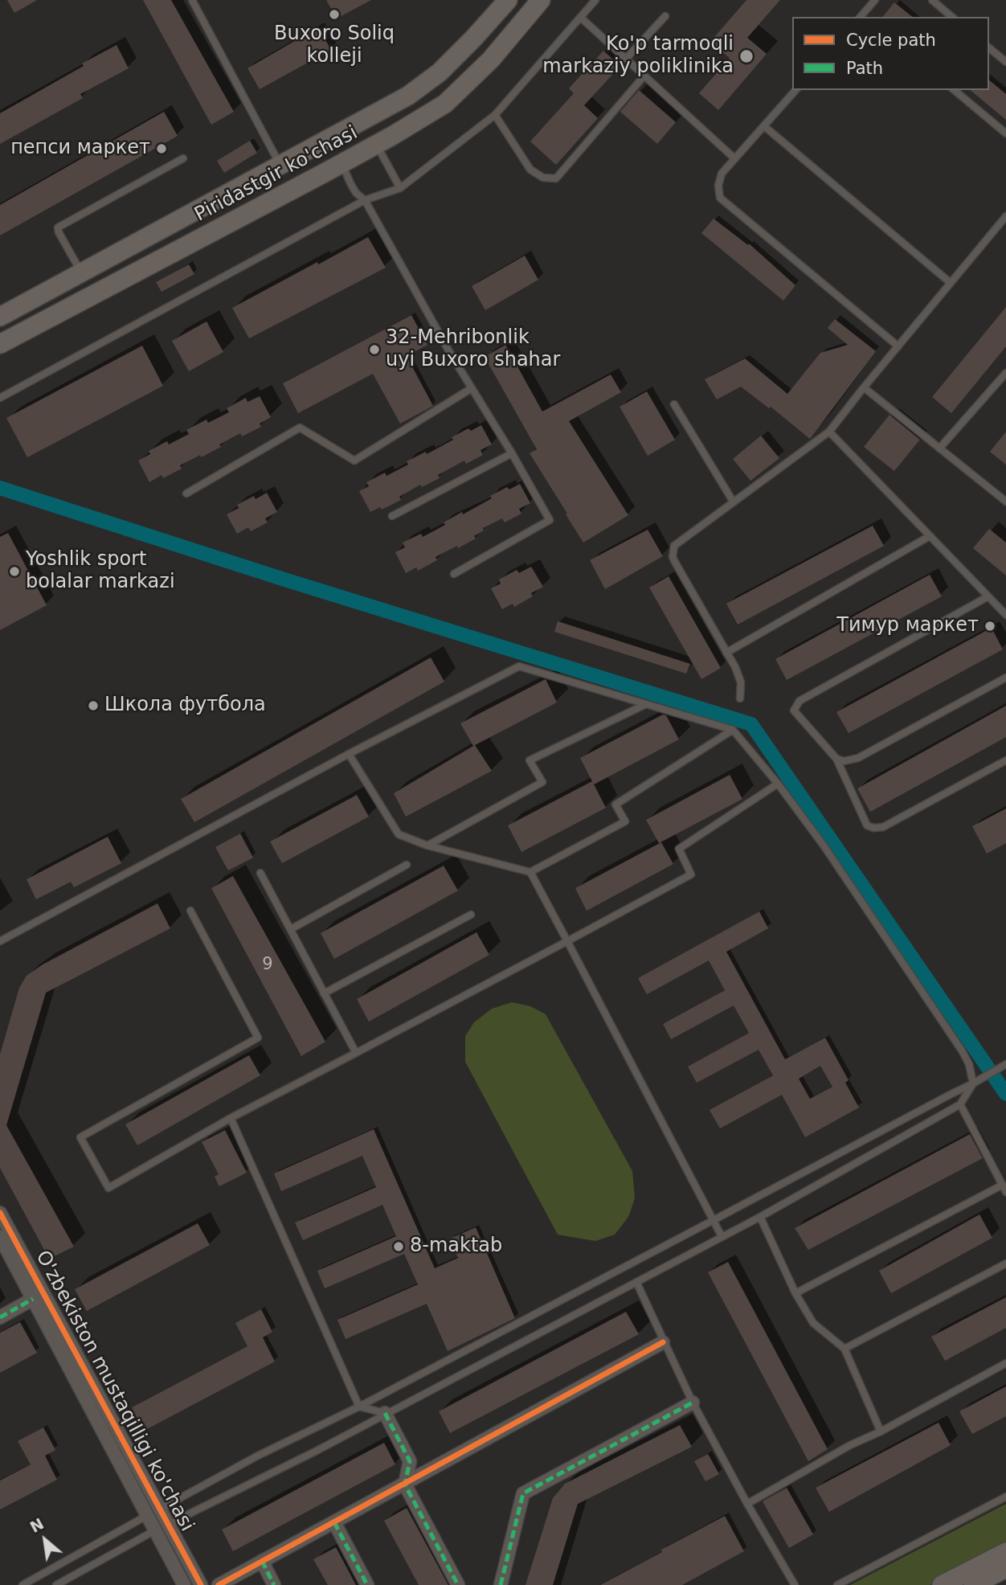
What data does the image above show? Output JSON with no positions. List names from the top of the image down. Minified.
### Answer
{"streets":{"main road":["Piridastgir ko'chasi"],"street":["O'zbekiston mustaqilligi ko'chasi"]},"places":["Buxoro Soliq kolleji","Ko'p tarmoqli markaziy poliklinika","пепси маркет","32-Mehribonlik uyi Buxoro shahar","Yoshlik sport bolalar markazi","Тимур маркет","Школа футбола","8-maktab"],"house_numbers":["9"],"legend":["Cycle path","Path"],"north":"top left"}
